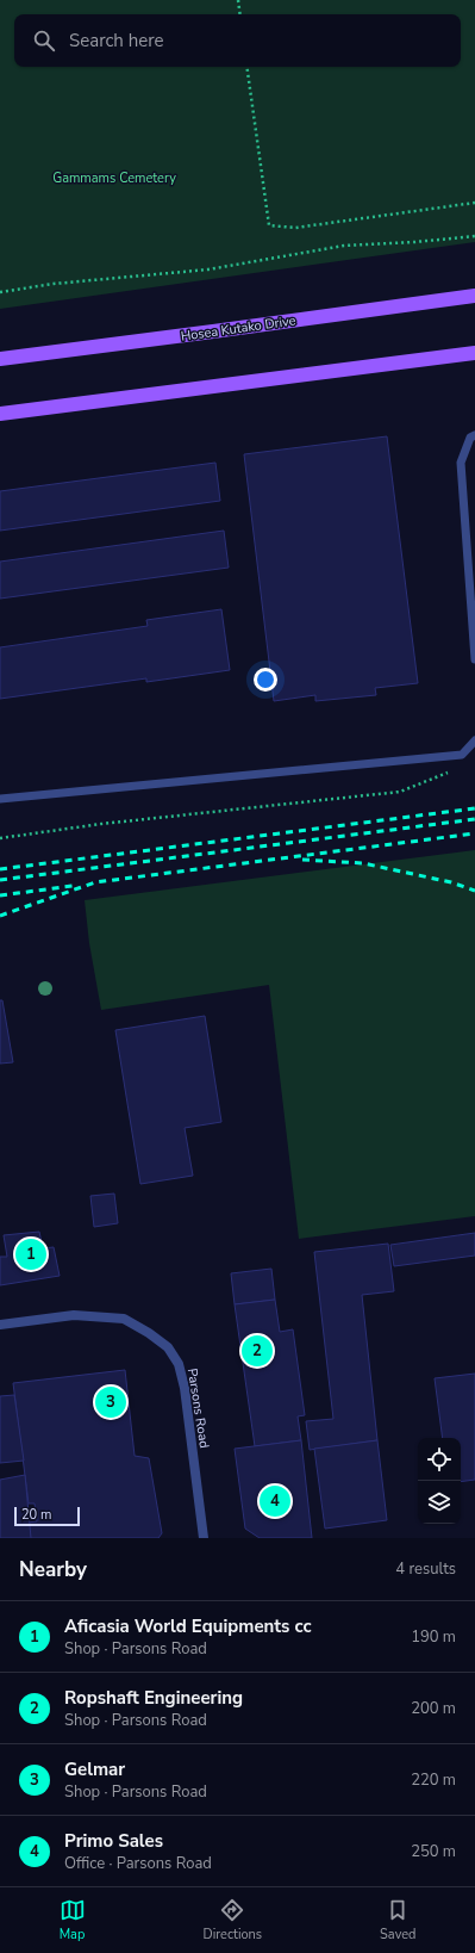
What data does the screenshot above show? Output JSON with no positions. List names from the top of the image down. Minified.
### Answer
{"streets":{"main road":["Hosea Kutako Drive"],"street":["Parsons Road"]},"parks":["Gammams Cemetery"],"scale_bar":"20 m","page":{"search":"Search here","pins":["1","2","3","4"],"scale":"20 m","heading":["Nearby","4 results"],"list":[{"mark":"1","name":"Aficasia World Equipments cc","note":"Shop · Parsons Road","value":"190 m"},{"mark":"2","name":"Ropshaft Engineering","note":"Shop · Parsons Road","value":"200 m"},{"mark":"3","name":"Gelmar","note":"Shop · Parsons Road","value":"220 m"},{"mark":"4","name":"Primo Sales","note":"Office · Parsons Road","value":"250 m"}],"nav":["Map","Directions","Saved"]}}
